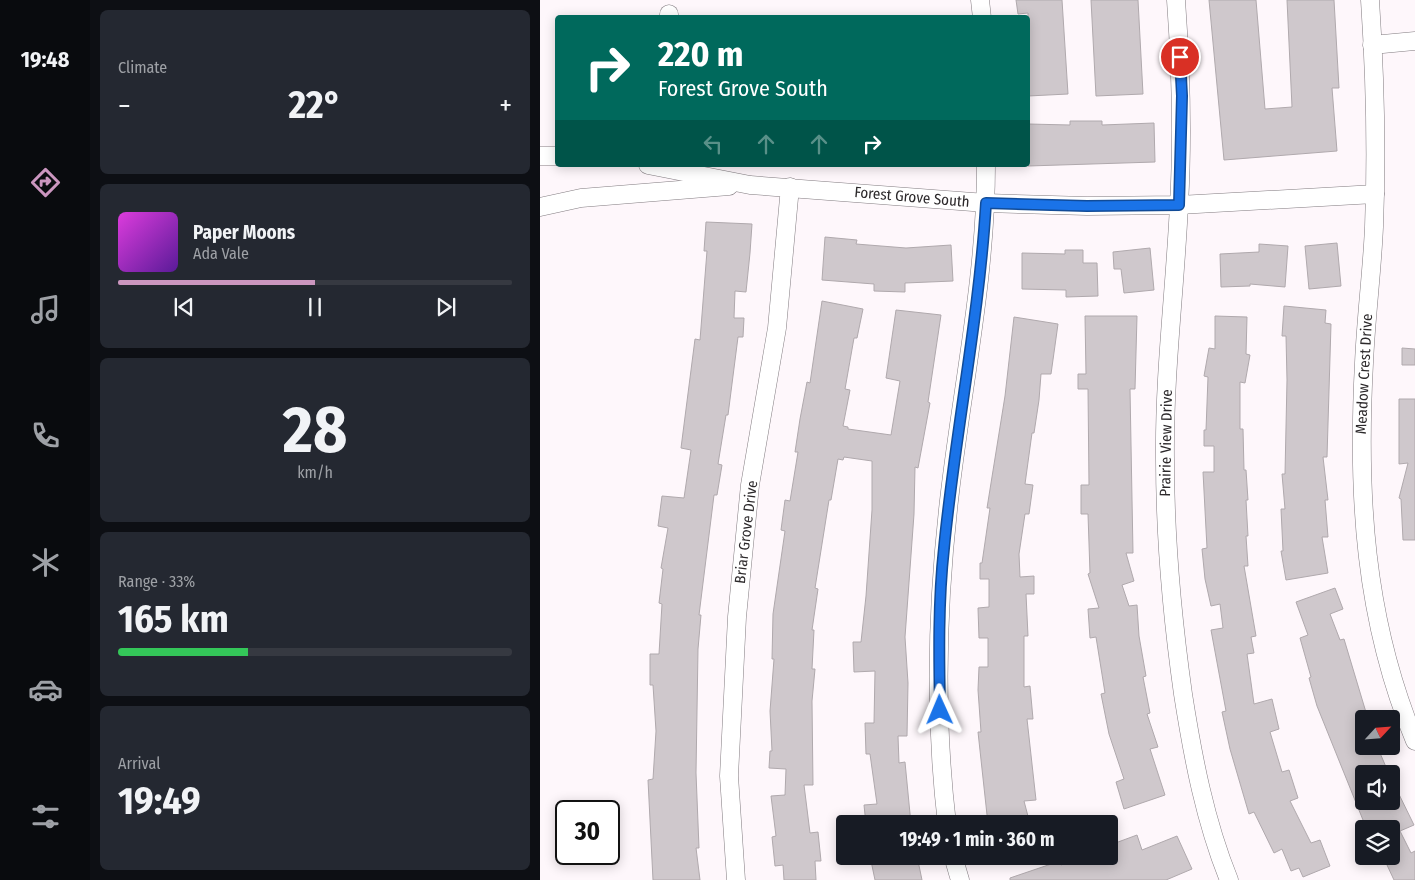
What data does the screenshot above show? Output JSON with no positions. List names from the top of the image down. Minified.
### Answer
{"streets":{"street":["Forest Grove South","Meadow Crest Drive","Prairie View Drive","Briar Grove Drive"]},"crossings":[["Forest Grove South","Meadow Crest Drive"],["Forest Grove South","Prairie View Drive"],["Forest Grove South","Briar Grove Drive"]],"north":"top right","page":{"tabs":"19:48","tile":["Climate",["28","km/h"],["Range · 33%","165 km"],["Arrival","19:49"]],"turn":["220 m","Forest Grove South"],"heat":["−","22°","+"],"song":["Paper Moons","Ada Vale"],"limit":"30","trip":"19:49 · 1 min · 360 m"}}
